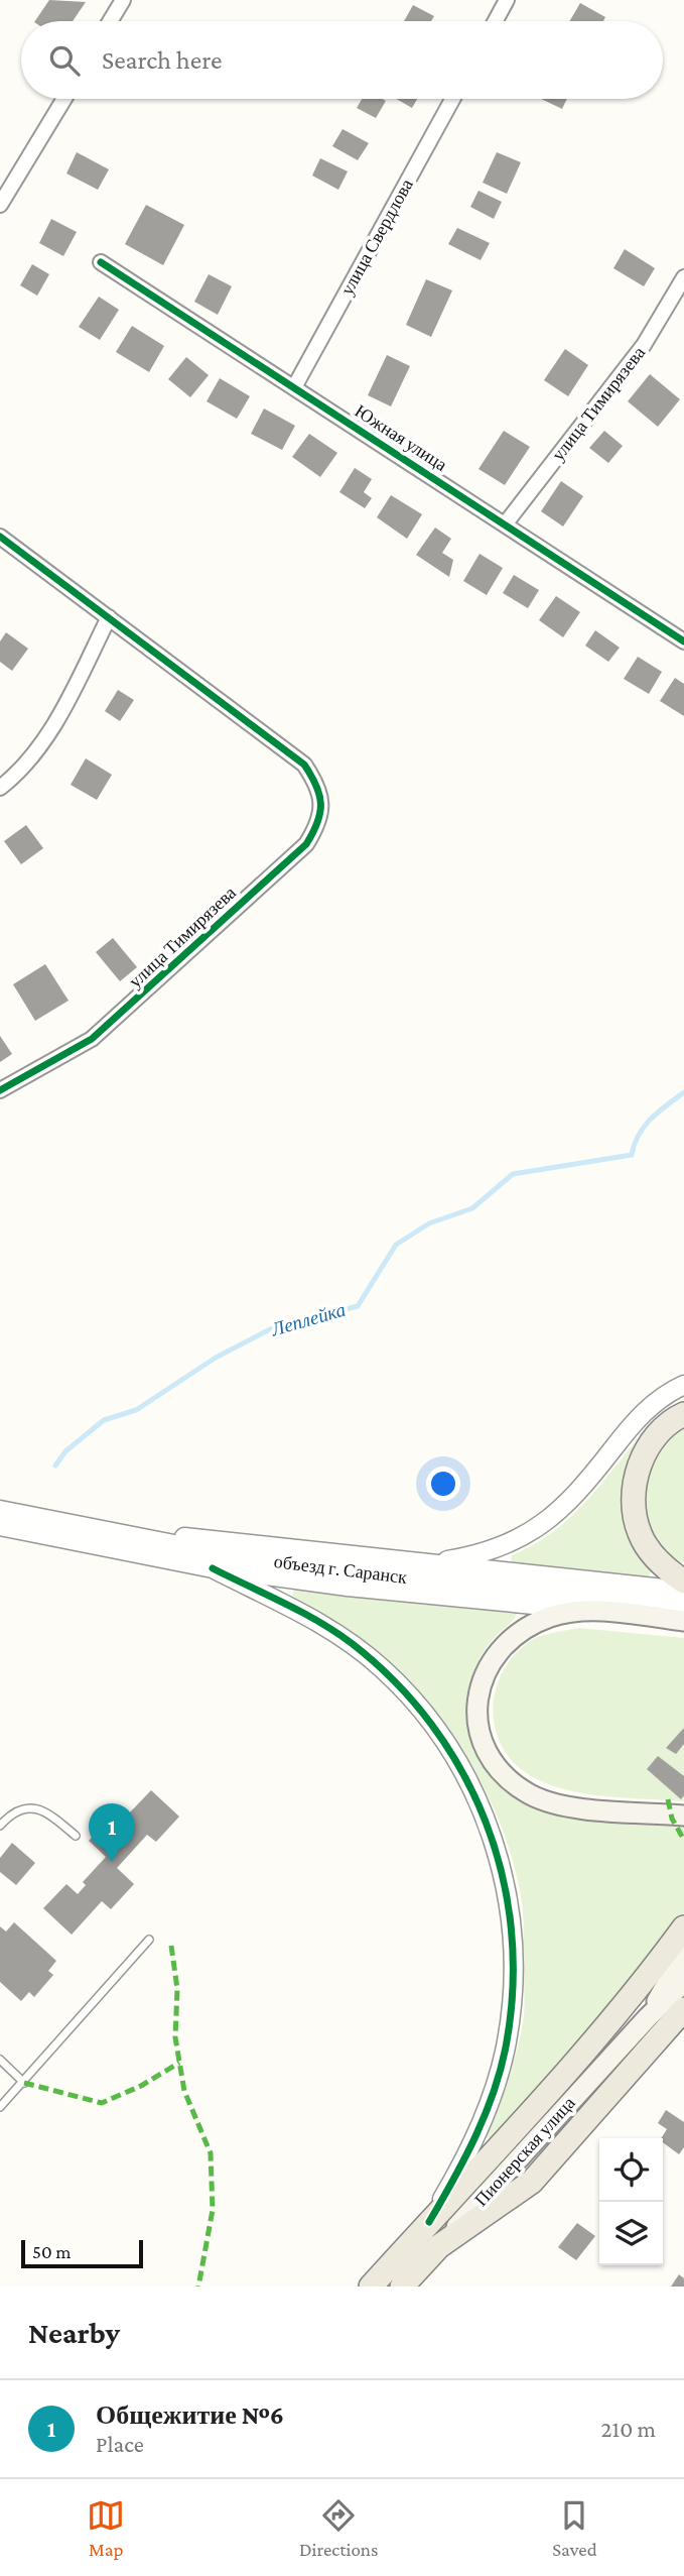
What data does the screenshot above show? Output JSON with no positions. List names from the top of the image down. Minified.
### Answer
{"streets":{"main road":["Пионерская улица"],"street":["улица Свердлова","улица Тимирязева","Южная улица","объезд г. Саранск"]},"crossings":[["улица Свердлова","Южная улица"],["улица Тимирязева","Южная улица"]],"water":["Леплейка"],"scale_bar":"50 m","page":{"search":"Search here","pins":"1","scale":"50 m","heading":"Nearby","list":[{"mark":"1","name":"Общежитие №6","note":"Place","value":"210 m"}],"nav":["Map","Directions","Saved"]}}
